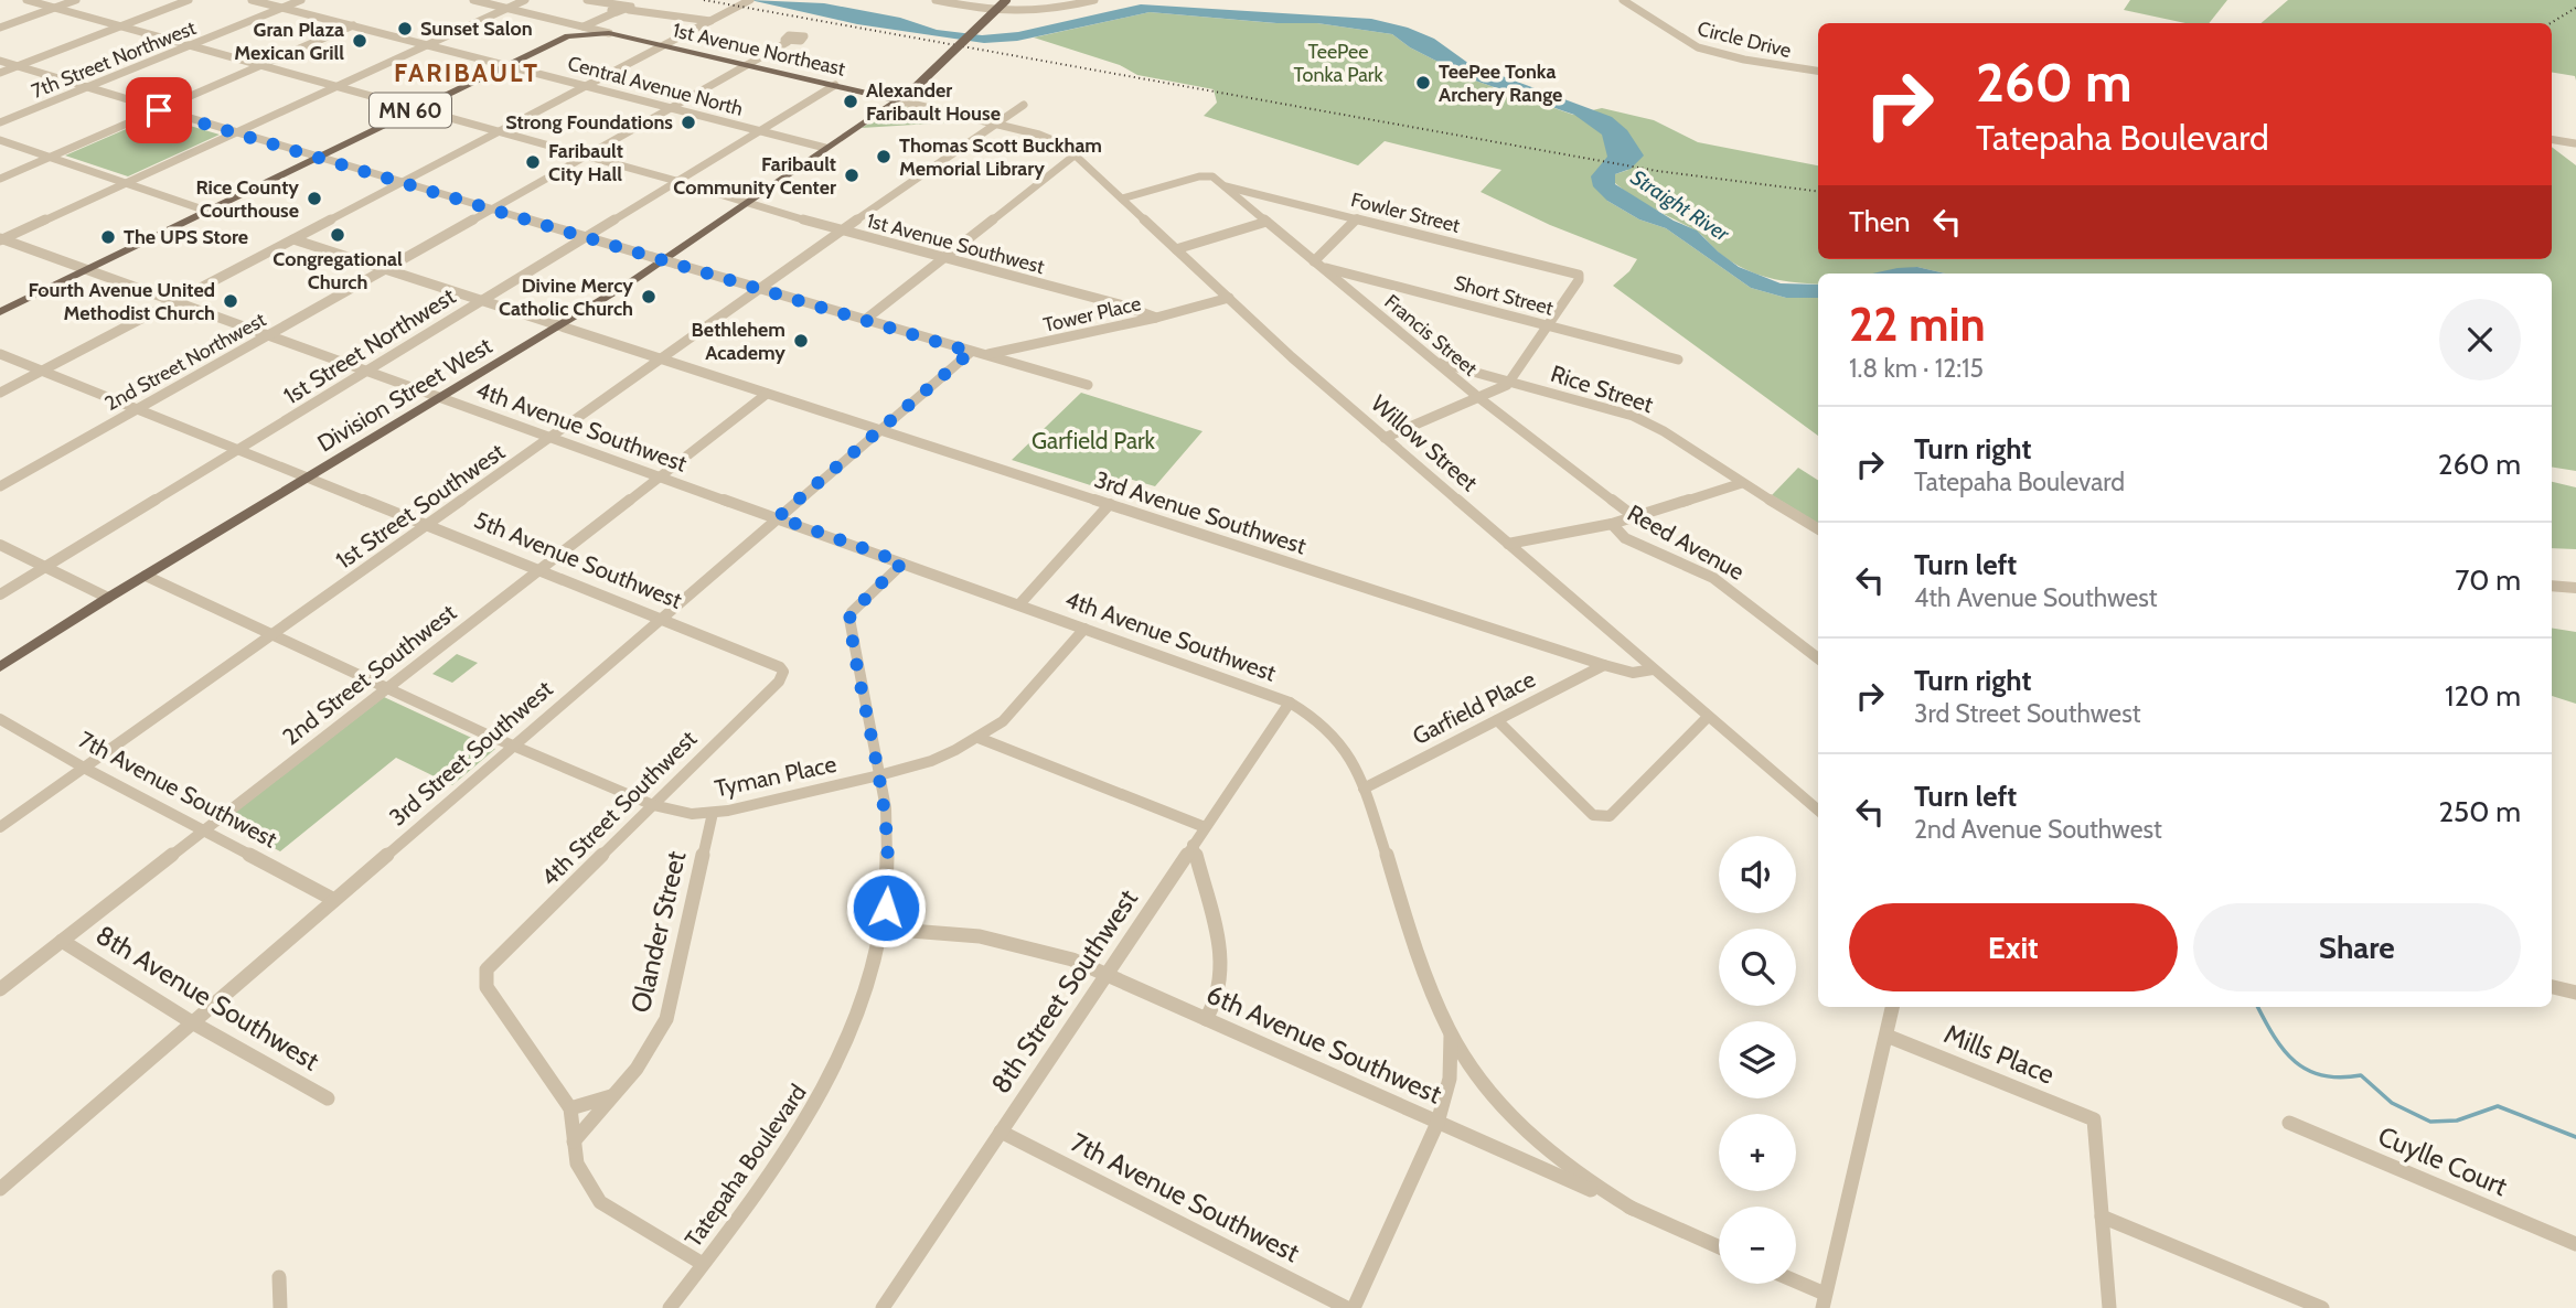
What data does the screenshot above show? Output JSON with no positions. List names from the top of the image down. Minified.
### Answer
{"streets":{"main road":["1st Avenue Northeast","MN 60","Division Street West"],"street":["Circle Drive","7th Street Northwest","Central Avenue North","Fowler Street","1st Avenue Southwest","Short Street","Tower Place","Francis Street","1st Street Northwest","2nd Street Northwest","Rice Street","4th Avenue Southwest","Willow Street","1st Street Southwest","3rd Avenue Southwest","Reed Avenue","5th Avenue Southwest","2nd Street Southwest","Garfield Place","3rd Street Southwest","Tyman Place","7th Avenue Southwest","4th Street Southwest","Olander Street","8th Street Southwest","8th Avenue Southwest","6th Avenue Southwest","Mills Place","Cuylle Court","Tatepaha Boulevard"]},"crossings":[["1st Avenue Northeast","MN 60"],["1st Avenue Northeast","1st Street Northwest"],["1st Avenue Northeast","2nd Street Northwest"],["1st Avenue Northeast","Division Street West"],["1st Avenue Northeast","Willow Street"],["1st Avenue Northeast","1st Street Southwest"],["7th Street Northwest","Central Avenue North"],["7th Street Northwest","1st Avenue Southwest"],["Central Avenue North","MN 60"],["Central Avenue North","1st Street Northwest"],["Central Avenue North","2nd Street Northwest"],["Central Avenue North","Division Street West"],["MN 60","1st Avenue Southwest"],["MN 60","4th Avenue Southwest"],["Fowler Street","Short Street"],["Fowler Street","Francis Street"],["1st Avenue Southwest","Tower Place"],["1st Avenue Southwest","1st Street Northwest"],["1st Avenue Southwest","2nd Street Northwest"],["1st Avenue Southwest","Division Street West"],["1st Avenue Southwest","1st Street Southwest"],["Short Street","Francis Street"],["Tower Place","Willow Street"],["Tower Place","3rd Street Southwest"],["Francis Street","Rice Street"],["Francis Street","Willow Street"],["1st Street Northwest","4th Avenue Southwest"],["1st Street Northwest","3rd Avenue Southwest"],["1st Street Northwest","5th Avenue Southwest"],["2nd Street Northwest","4th Avenue Southwest"],["2nd Street Northwest","3rd Avenue Southwest"],["2nd Street Northwest","5th Avenue Southwest"],["Division Street West","4th Avenue Southwest"],["Division Street West","3rd Avenue Southwest"],["Division Street West","5th Avenue Southwest"],["4th Avenue Southwest","1st Street Southwest"],["4th Avenue Southwest","2nd Street Southwest"],["4th Avenue Southwest","Garfield Place"],["4th Avenue Southwest","3rd Street Southwest"],["4th Avenue Southwest","Tyman Place"],["4th Avenue Southwest","8th Street Southwest"],["4th Avenue Southwest","6th Avenue Southwest"],["4th Avenue Southwest","Tatepaha Boulevard"],["Willow Street","1st Street Southwest"],["Willow Street","3rd Avenue Southwest"],["Willow Street","Reed Avenue"],["1st Street Southwest","3rd Avenue Southwest"],["1st Street Southwest","5th Avenue Southwest"],["1st Street Southwest","7th Avenue Southwest"],["3rd Avenue Southwest","2nd Street Southwest"],["3rd Avenue Southwest","Garfield Place"],["3rd Avenue Southwest","3rd Street Southwest"],["5th Avenue Southwest","2nd Street Southwest"],["5th Avenue Southwest","3rd Street Southwest"],["5th Avenue Southwest","4th Street Southwest"],["2nd Street Southwest","7th Avenue Southwest"],["2nd Street Southwest","8th Avenue Southwest"],["3rd Street Southwest","7th Avenue Southwest"],["3rd Street Southwest","8th Avenue Southwest"],["Tyman Place","4th Street Southwest"],["Tyman Place","Olander Street"],["Tyman Place","Tatepaha Boulevard"],["7th Avenue Southwest","8th Street Southwest"],["8th Street Southwest","6th Avenue Southwest"],["6th Avenue Southwest","Tatepaha Boulevard"]],"districts":["FARIBAULT"],"water":["Straight River"],"parks":["TeePee Tonka Park","Garfield Park"],"places":["Sunset Salon","Gran Plaza Mexican Grill","TeePee Tonka Archery Range","Alexander Faribault House","Strong Foundations","Thomas Scott Buckham Memorial Library","Faribault City Hall","Faribault Community Center","Rice County Courthouse","Congregational Church","The UPS Store","Divine Mercy Catholic Church","Fourth Avenue United Methodist Church","Bethlehem Academy"],"page":{"turn":["260 m","Tatepaha Boulevard"],"then":"Then","heading":["22 min","1.8 km · 12:15"],"list":[{"name":"Turn right","note":"Tatepaha Boulevard","value":"260 m"},{"name":"Turn left","note":"4th Avenue Southwest","value":"70 m"},{"name":"Turn right","note":"3rd Street Southwest","value":"120 m"},{"name":"Turn left","note":"2nd Avenue Southwest","value":"250 m"}],"map_buttons":["+","−"],"buttons":["Exit","Share"]}}
